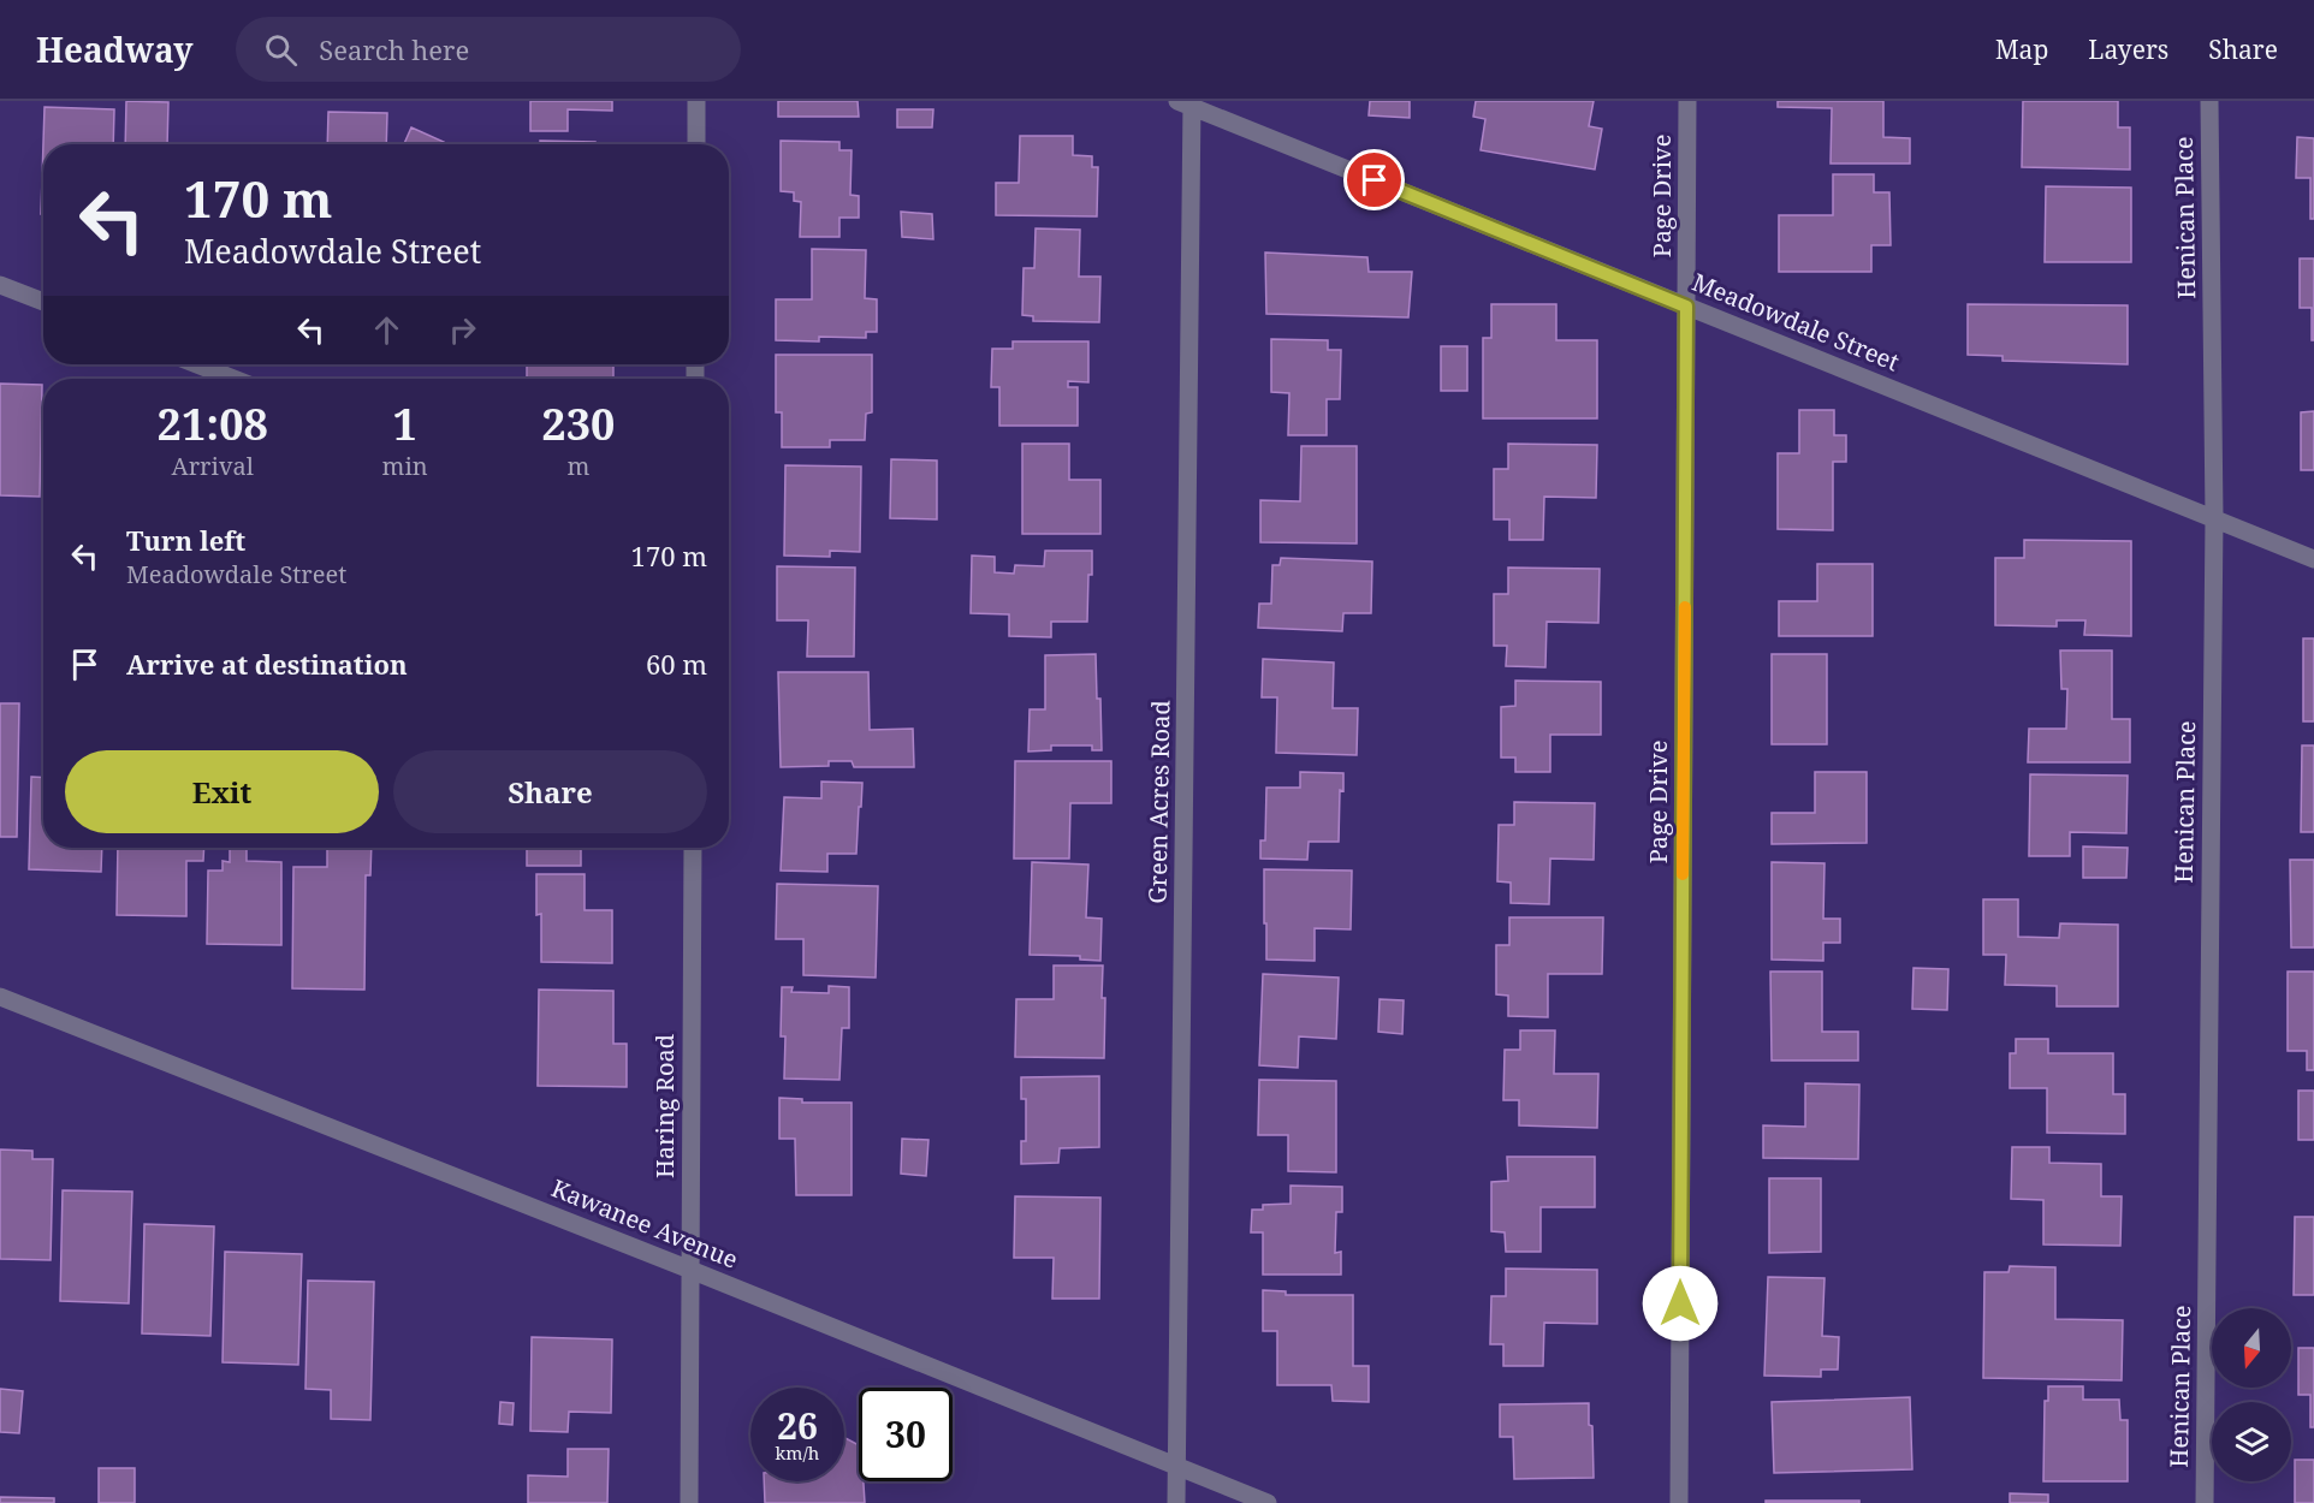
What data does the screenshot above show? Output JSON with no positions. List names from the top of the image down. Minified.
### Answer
{"streets":{"street":["Page Drive","Henican Place","Meadowdale Street","Green Acres Road","Haring Road","Kawanee Avenue"]},"crossings":[["Page Drive","Meadowdale Street"],["Henican Place","Meadowdale Street"],["Meadowdale Street","Green Acres Road"],["Green Acres Road","Kawanee Avenue"],["Haring Road","Kawanee Avenue"]],"north":"bottom","page":{"header":"Headway","search":"Search here","nav":["Map","Layers","Share"],"turn":["170 m","Meadowdale Street"],"eta":["21:08","Arrival","1","min","230","m"],"list":[{"name":"Turn left","note":"Meadowdale Street","value":"170 m"},{"name":"Arrive at destination","value":"60 m"}],"buttons":["Exit","Share"],"speed":"26 km/h","limit":"30"}}
